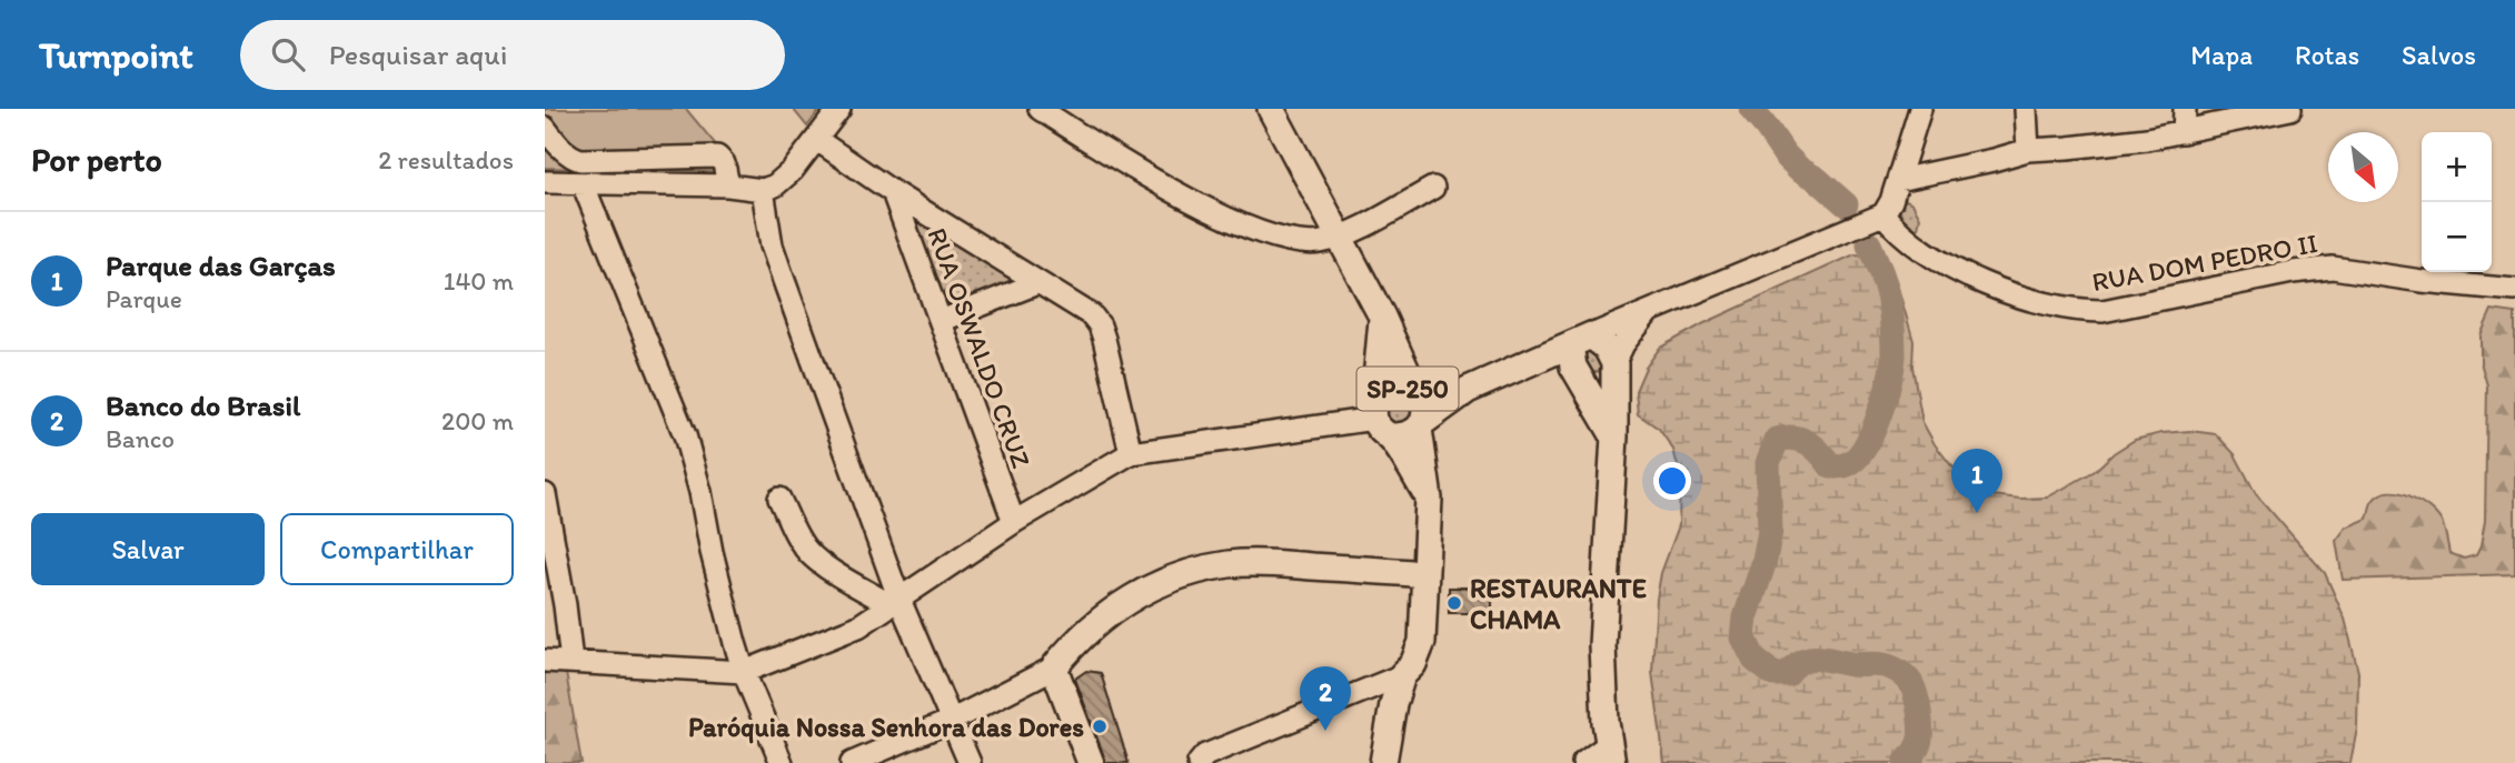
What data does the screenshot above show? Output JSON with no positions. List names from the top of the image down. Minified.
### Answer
{"streets":{"main road":["SP-250"],"street":["RUA DOM PEDRO II","RUA OSWALDO CRUZ"]},"places":["RESTAURANTE CHAMA","Paróquia Nossa Senhora das Dores"],"north":"bottom right","page":{"header":"Turnpoint","search":"Pesquisar aqui","nav":["Mapa","Rotas","Salvos"],"heading":["Por perto","2 resultados"],"map_buttons":["+","−"],"list":[{"mark":"1","name":"Parque das Garças","note":"Parque","value":"140 m"},{"mark":"2","name":"Banco do Brasil","note":"Banco","value":"200 m"}],"pins":["1","2"],"buttons":["Salvar","Compartilhar"]}}
